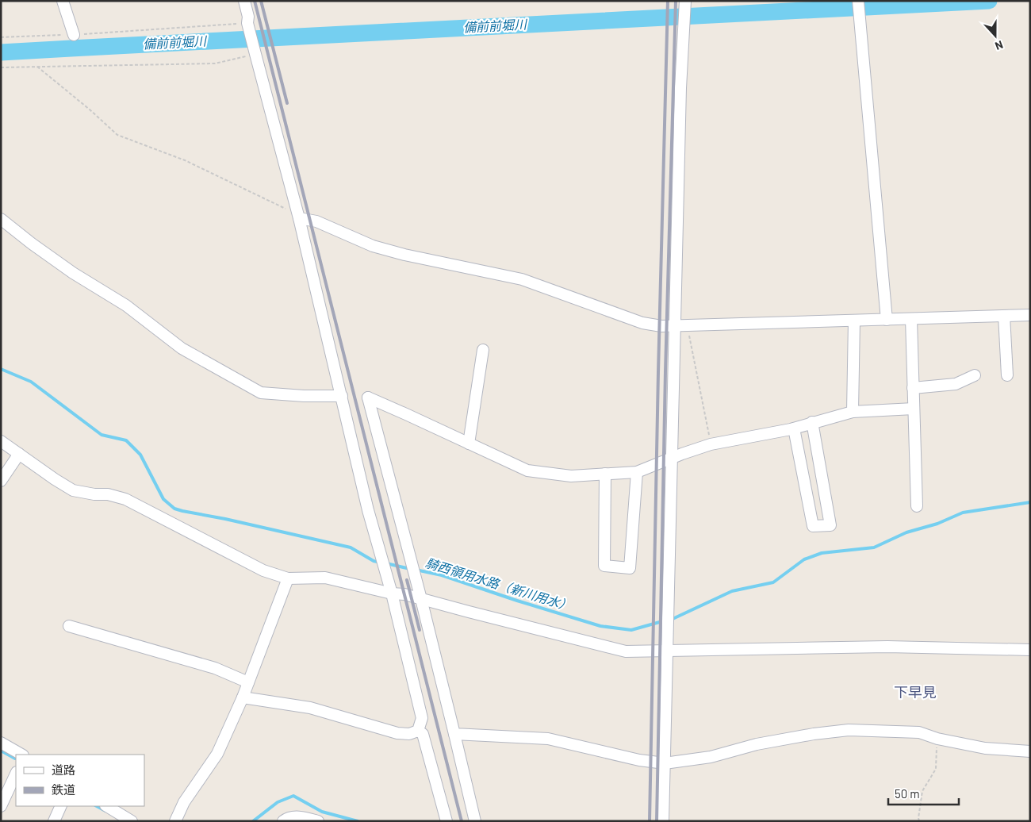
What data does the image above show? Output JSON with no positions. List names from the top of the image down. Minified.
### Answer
{"districts":["下早見"],"water":["備前前堀川","騎西領用水路（新川用水）"],"legend":["道路","鉄道"],"scale_bar":"50 m","north":"bottom"}
